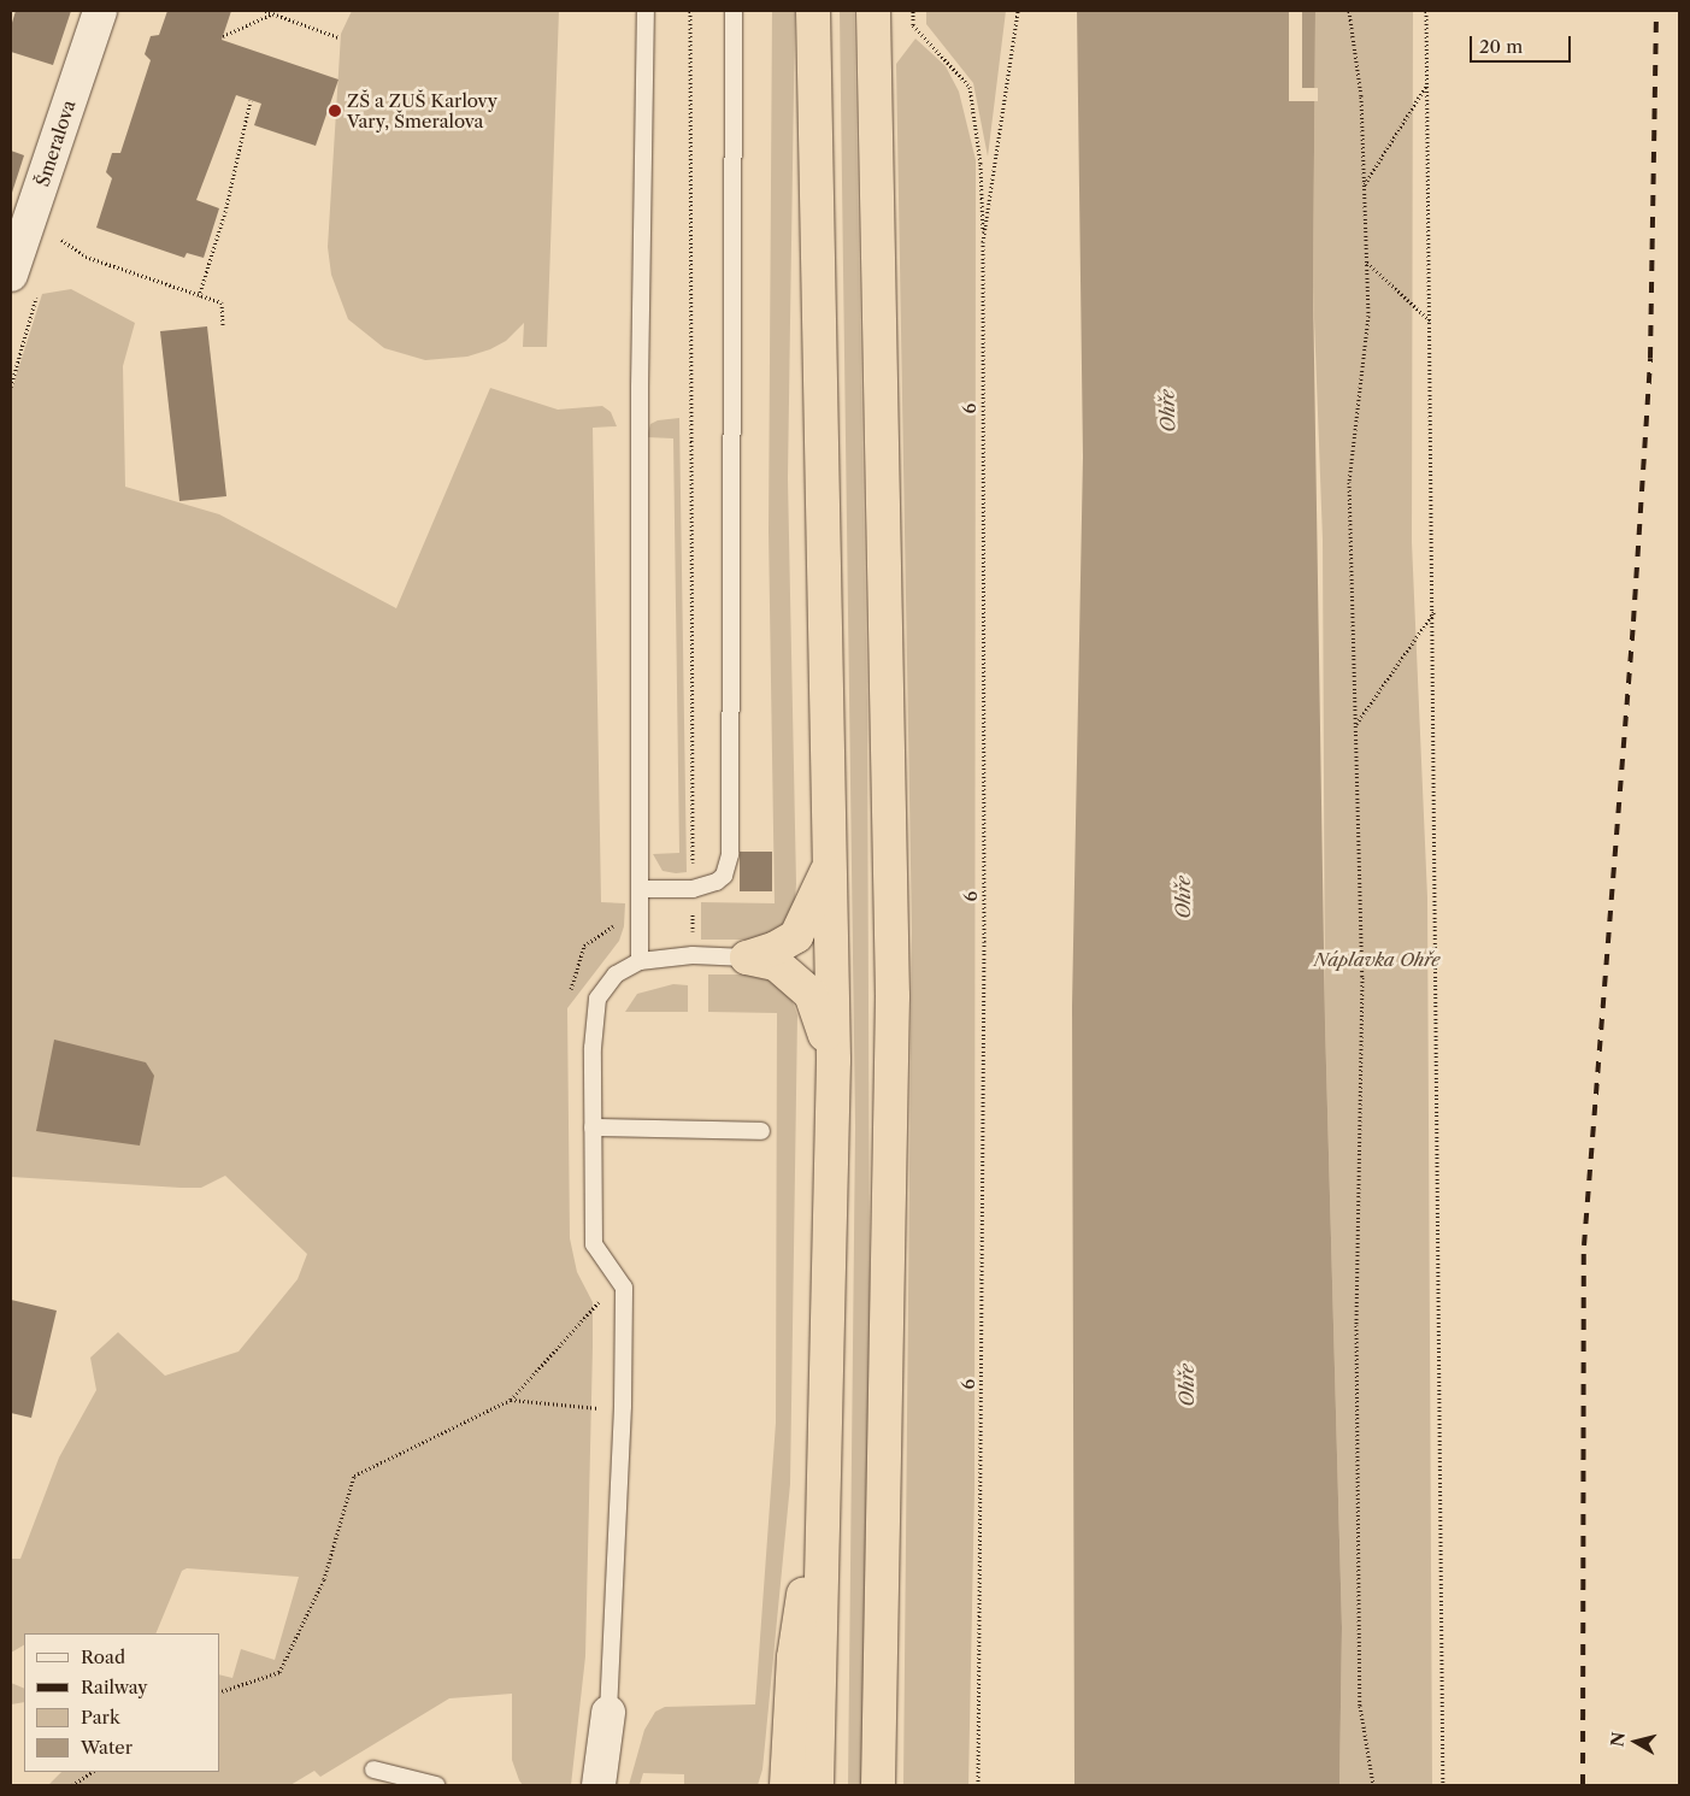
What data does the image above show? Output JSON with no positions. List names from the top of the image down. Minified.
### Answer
{"streets":{"street":["Šmeralova"],"path":["6"]},"water":["Ohře"],"parks":["Náplavka Ohře"],"places":["ZŠ a ZUŠ Karlovy Vary, Šmeralova"],"legend":["Road","Railway","Park","Water"],"scale_bar":"20 m","north":"left"}
